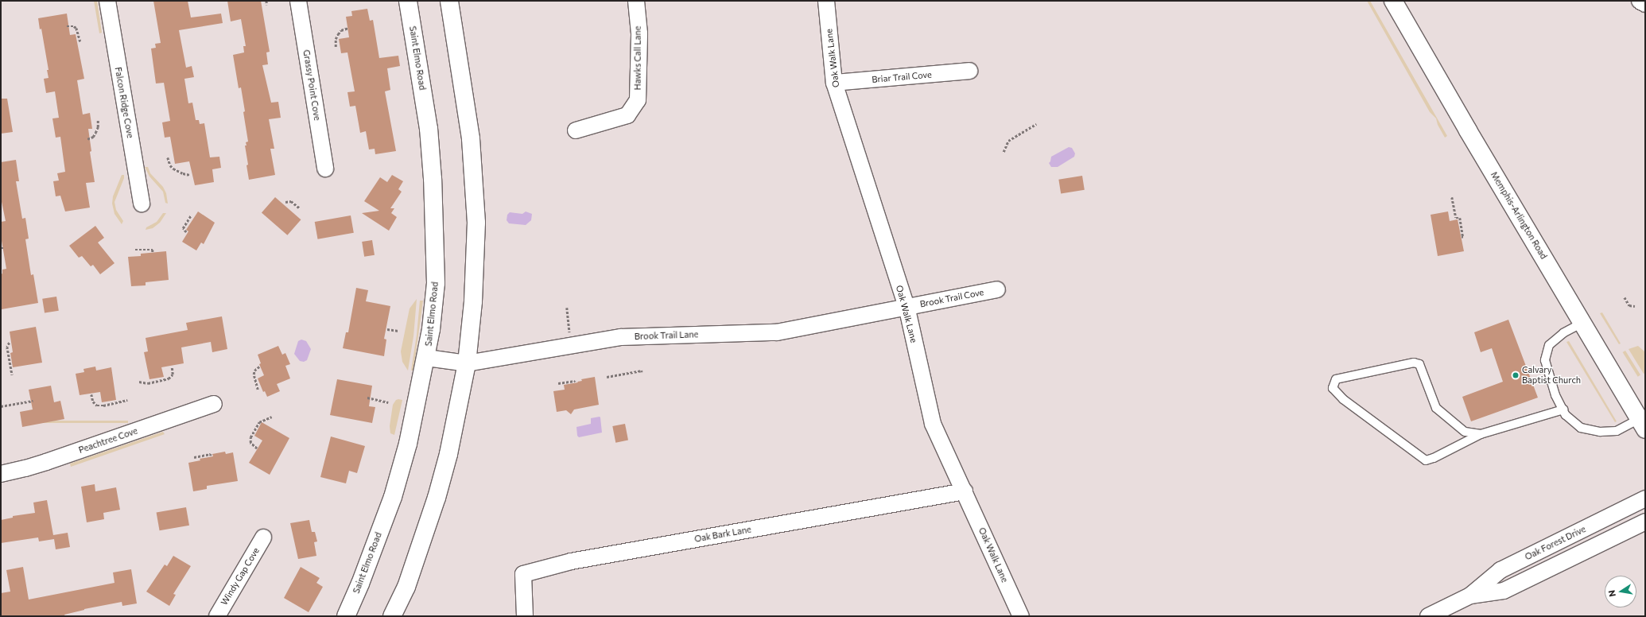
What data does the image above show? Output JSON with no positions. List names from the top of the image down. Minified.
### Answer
{"streets":{"main road":["Saint Elmo Road","Memphis-Arlington Road"],"street":["Hawks Call Lane","Oak Walk Lane","Briar Trail Cove","Grassy Point Cove","Falcon Ridge Cove","Brook Trail Cove","Brook Trail Lane","Peachtree Cove","Oak Bark Lane","Oak Forest Drive","Windy Gap Cove"]},"crossings":[["Saint Elmo Road","Brook Trail Lane"],["Oak Walk Lane","Briar Trail Cove"],["Oak Walk Lane","Brook Trail Cove"],["Oak Walk Lane","Brook Trail Lane"],["Oak Walk Lane","Oak Bark Lane"],["Brook Trail Cove","Brook Trail Lane"]],"places":["Calvary Baptist Church"],"north":"left"}
